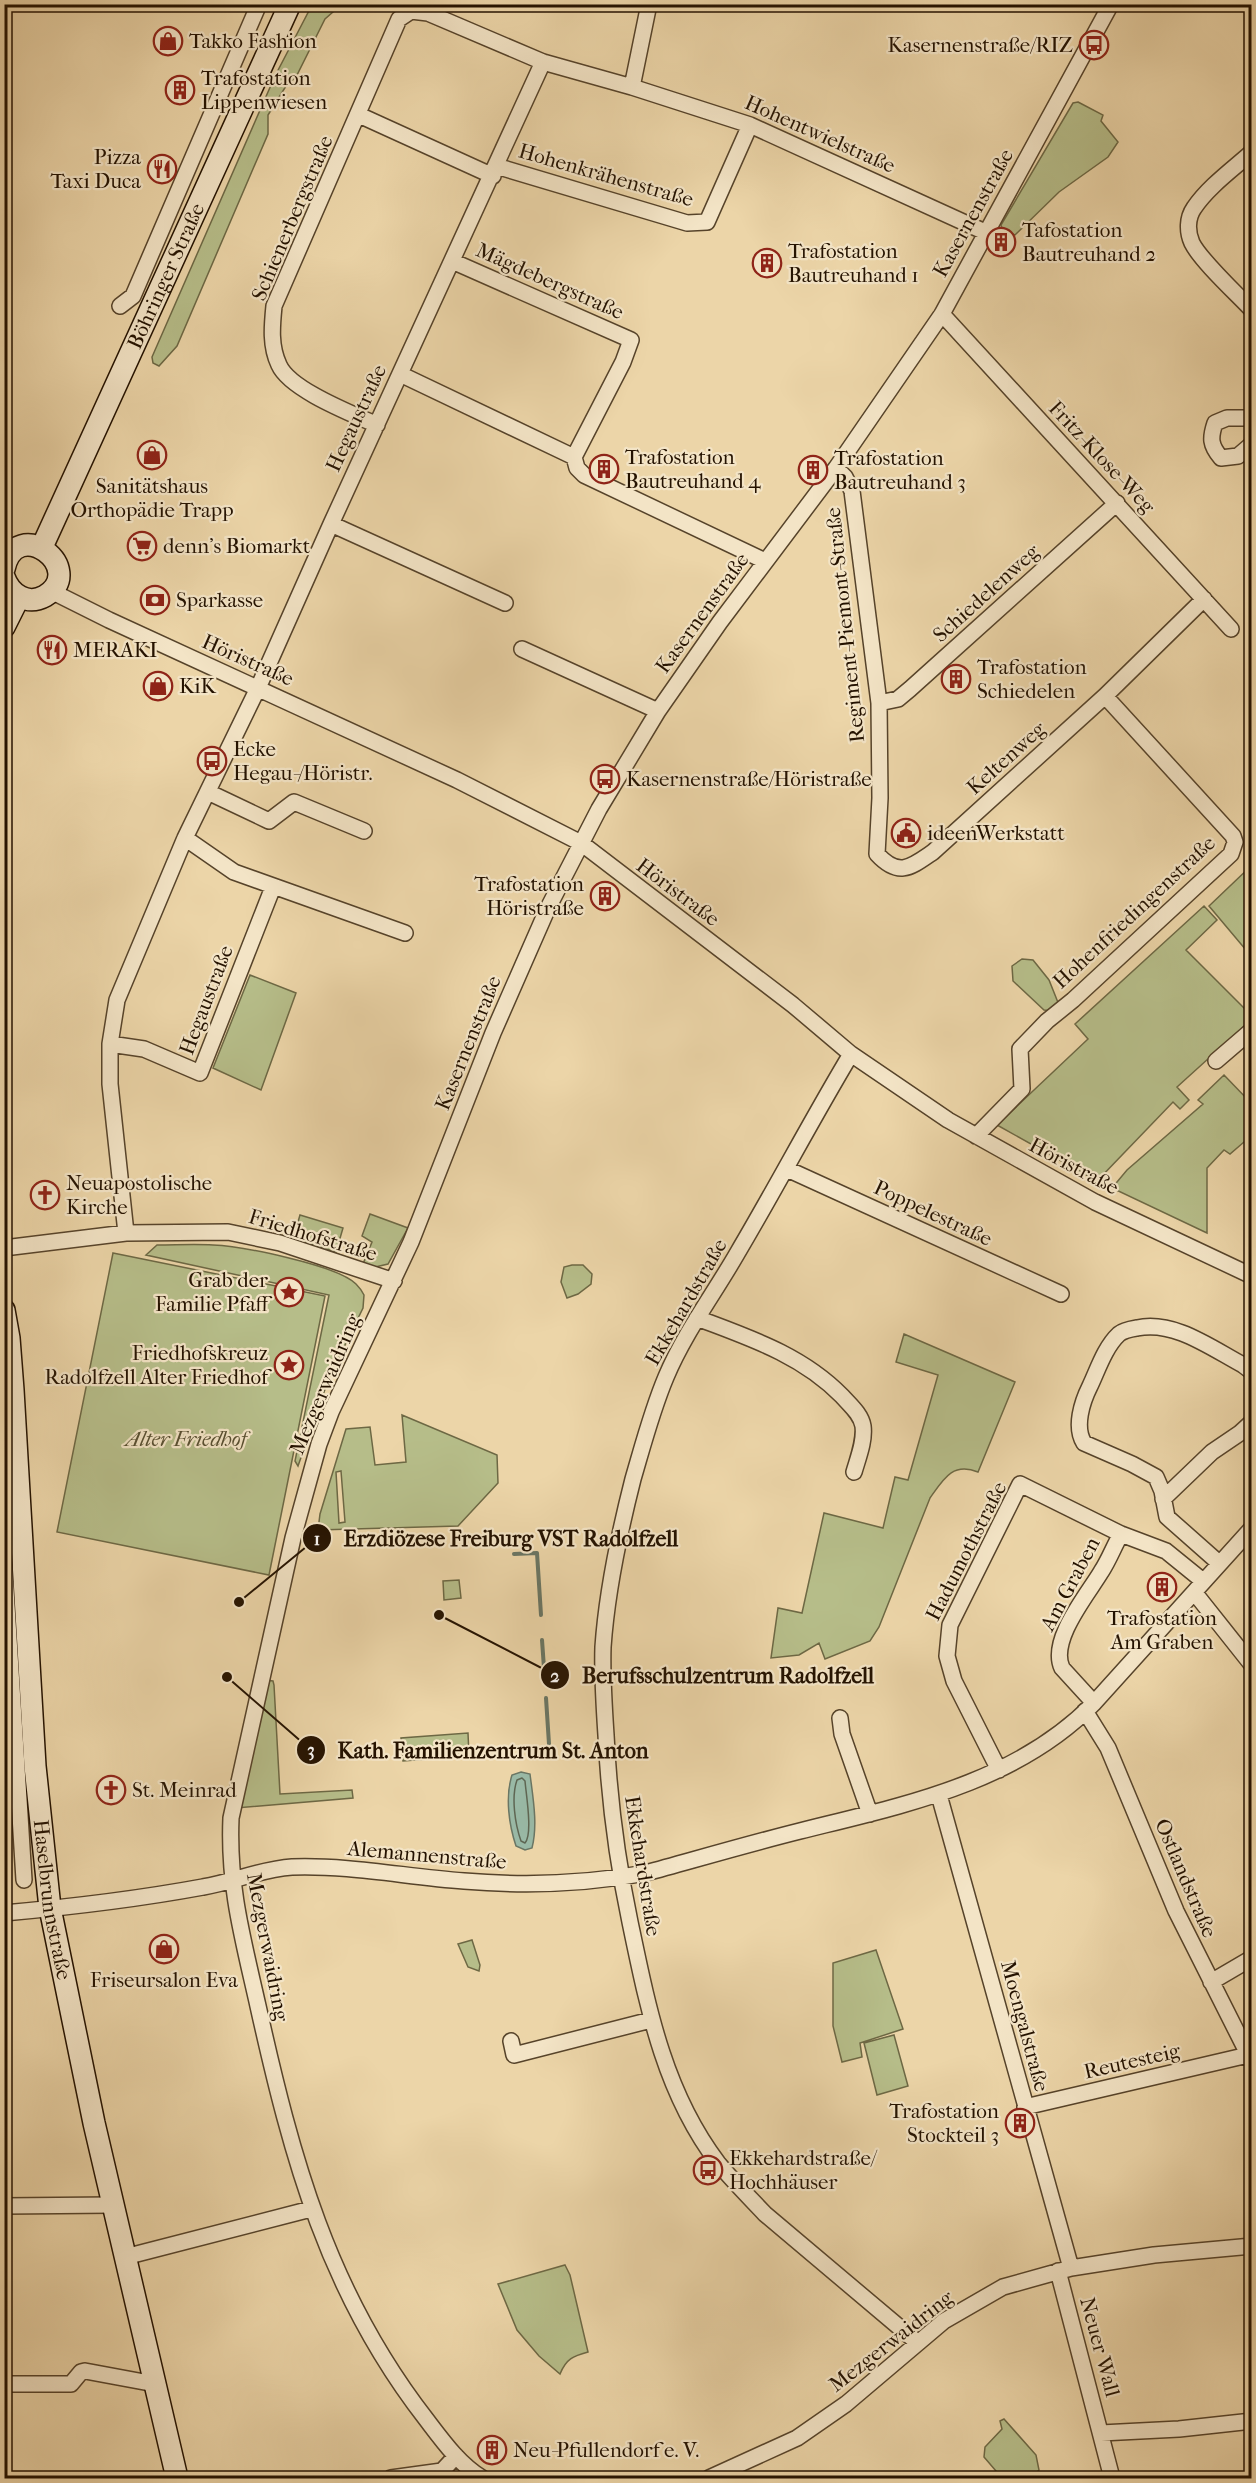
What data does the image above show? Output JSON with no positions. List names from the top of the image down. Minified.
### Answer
{"streets":{"main road":["Böhringer Straße","Haselbrunnstraße"],"street":["Hohentwielstraße","Hohenkrähenstraße","Kasernenstraße","Schienerbergstraße","Mägdebergstraße","Hegaustraße","Fritz-Klose-Weg","Schiedelenweg","Regiment-Piemont-Straße","Höristraße","Keltenweg","Hohenfriedingenstraße","Poppelestraße","Friedhofstraße","Ekkehardstraße","Mezgerwaidring","Hadumothstraße","Am Graben","Alemannenstraße","Ostlandstraße","Moengalstraße","Reutesteig","Neuer Wall"]},"crossings":[["Hohentwielstraße","Hohenkrähenstraße"],["Hohentwielstraße","Kasernenstraße"],["Hohentwielstraße","Schienerbergstraße"],["Hohentwielstraße","Hegaustraße"],["Hohenkrähenstraße","Hegaustraße"],["Kasernenstraße","Fritz-Klose-Weg"],["Kasernenstraße","Regiment-Piemont-Straße"],["Kasernenstraße","Höristraße"],["Kasernenstraße","Friedhofstraße"],["Kasernenstraße","Mezgerwaidring"],["Schienerbergstraße","Hegaustraße"],["Mägdebergstraße","Hegaustraße"],["Hegaustraße","Höristraße"],["Hegaustraße","Friedhofstraße"],["Fritz-Klose-Weg","Schiedelenweg"],["Fritz-Klose-Weg","Keltenweg"],["Schiedelenweg","Regiment-Piemont-Straße"],["Regiment-Piemont-Straße","Keltenweg"],["Höristraße","Hohenfriedingenstraße"],["Höristraße","Ekkehardstraße"],["Keltenweg","Hohenfriedingenstraße"],["Poppelestraße","Ekkehardstraße"],["Friedhofstraße","Mezgerwaidring"],["Ekkehardstraße","Mezgerwaidring"],["Ekkehardstraße","Alemannenstraße"],["Mezgerwaidring","Alemannenstraße"],["Mezgerwaidring","Moengalstraße"],["Mezgerwaidring","Neuer Wall"],["Hadumothstraße","Am Graben"],["Am Graben","Ostlandstraße"],["Alemannenstraße","Haselbrunnstraße"],["Ostlandstraße","Reutesteig"],["Moengalstraße","Reutesteig"],["Moengalstraße","Neuer Wall"]],"parks":["Alter Friedhof"],"places":{"shop":["Takko Fashion","Sanitätshaus Orthopädie Trapp","KiK","Friseursalon Eva"],"bus stop":["Kasernenstraße/RIZ","Ecke Hegau-/Höristr.","Kasernenstraße/Höristraße","Ekkehardstraße/ Hochhäuser"],"building":["Trafostation Lippenwiesen","Tafostation Bautreuhand 2","Trafostation Bautreuhand 1","Trafostation Bautreuhand 4","Trafostation Bautreuhand 3","Trafostation Schiedelen","Trafostation Höristraße","Trafostation Am Graben","Trafostation Stockteil 3","Neu-Pfullendorf e. V."],"restaurant":["Pizza Taxi Duca","MERAKI"],"supermarket":["denn's Biomarkt"],"bank":["Sparkasse"],"public building":["ideenWerkstatt"],"church":["Neuapostolische Kirche","St. Meinrad"],"place":["Grab der Familie Pfaff","Friedhofskreuz Radolfzell Alter Friedhof"],"other":["Erzdiözese Freiburg VST Radolfzell","Berufsschulzentrum Radolfzell","Kath. Familienzentrum St. Anton"]}}
